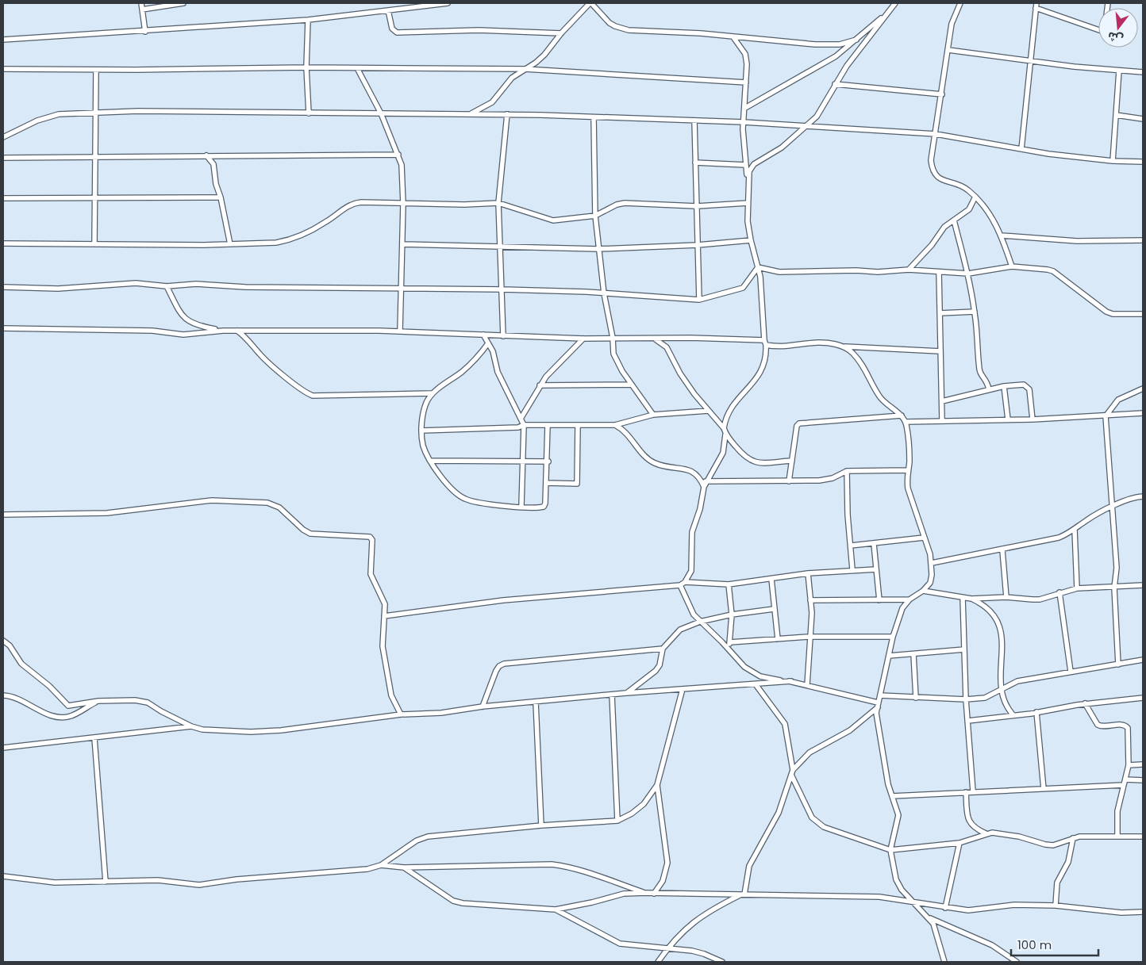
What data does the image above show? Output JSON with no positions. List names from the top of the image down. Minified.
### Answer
{"scale_bar":"100 m","north":"bottom"}
